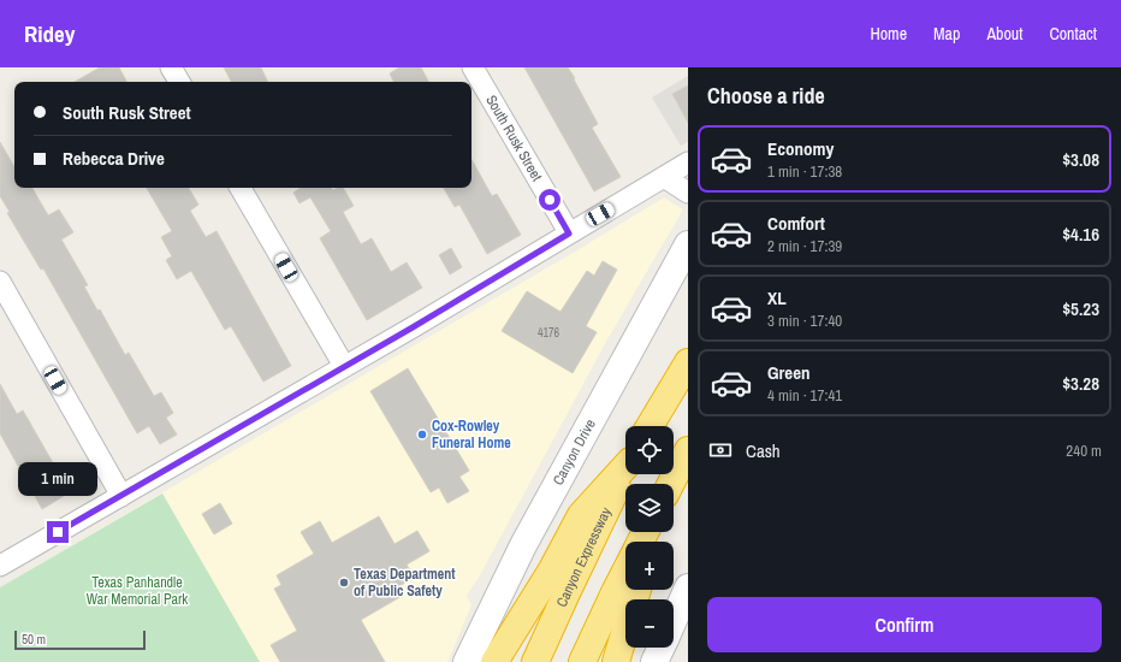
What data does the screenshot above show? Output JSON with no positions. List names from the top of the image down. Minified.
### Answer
{"streets":{"highway":["Canyon Expressway"],"main road":["Canyon Drive"],"street":["South Rusk Street"]},"parks":["Texas Panhandle War Memorial Park"],"places":["Cox-Rowley Funeral Home","Texas Department of Public Safety"],"house_numbers":["4176"],"scale_bar":"50 m","page":{"header":"Ridey","nav":["Home","Map","About","Contact"],"heading":"Choose a ride","banner":["South Rusk Street","Rebecca Drive"],"list":[{"name":"Economy","note":"1 min · 17:38","value":"$3.08"},{"name":"Comfort","note":"2 min · 17:39","value":"$4.16"},{"name":"XL","note":"3 min · 17:40","value":"$5.23"},{"name":"Green","note":"4 min · 17:41","value":"$3.28"}],"pay":["Cash","240 m"],"map_buttons":["+","−"],"bubble":"1 min","buttons":"Confirm","scale":"50 m"}}
